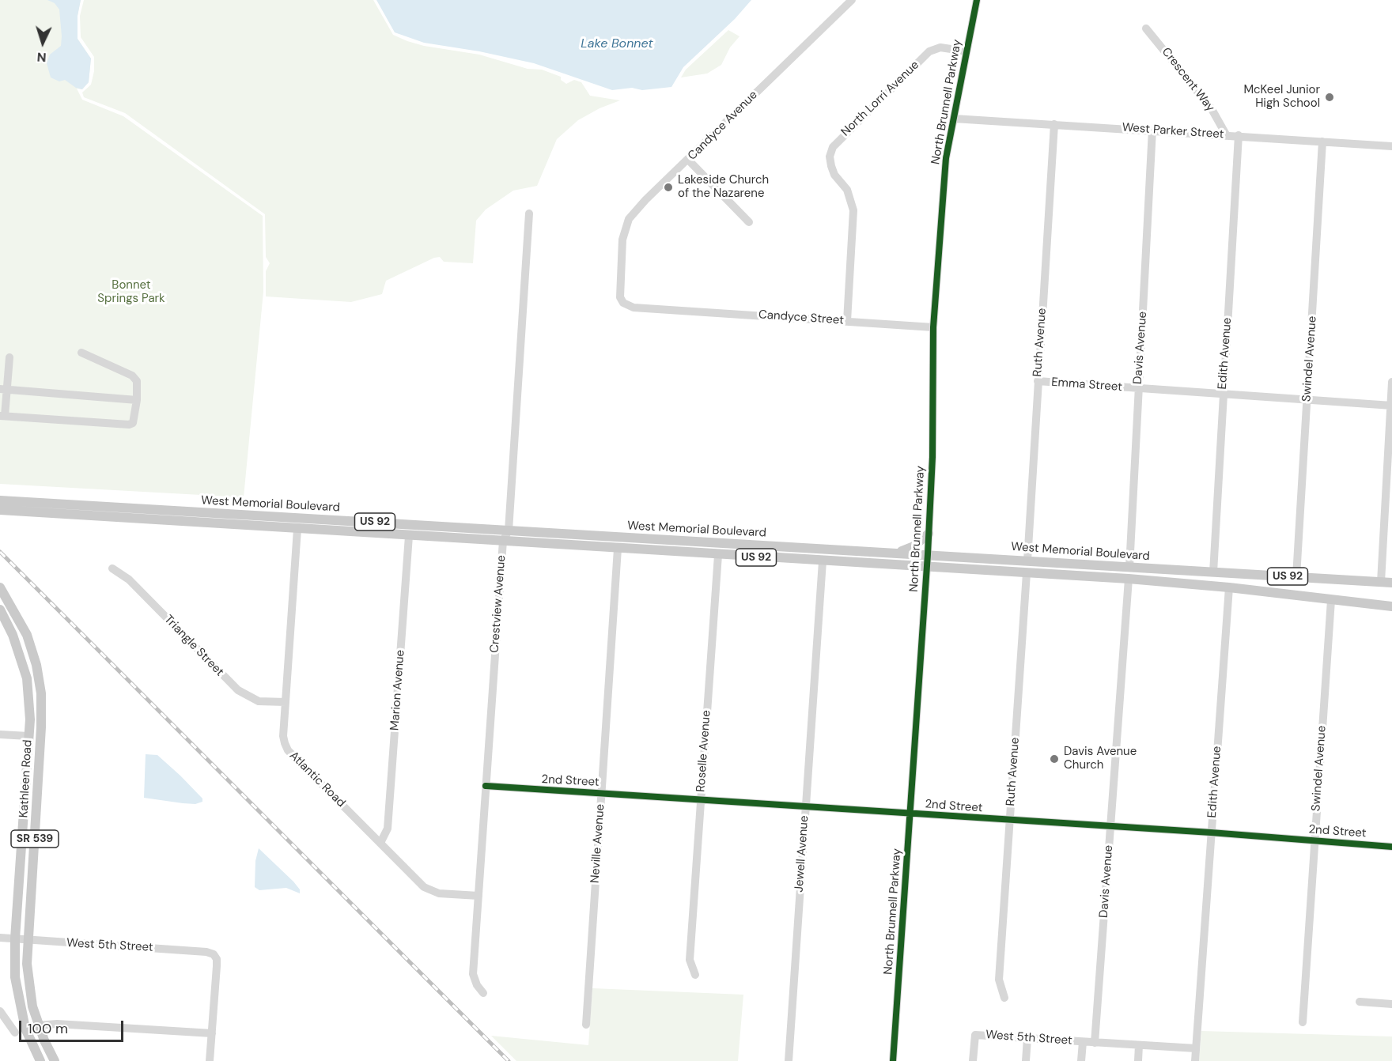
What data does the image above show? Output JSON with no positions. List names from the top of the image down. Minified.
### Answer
{"streets":{"main road":["West Memorial Boulevard","US 92","Kathleen Road","SR 539"],"street":["Crescent Way","North Lorri Avenue","North Brunnell Parkway","Candyce Avenue","West Parker Street","Candyce Street","Ruth Avenue","Davis Avenue","Edith Avenue","Swindel Avenue","Emma Street","Crestview Avenue","Triangle Street","Marion Avenue","Roselle Avenue","Atlantic Road","2nd Street","Neville Avenue","Jewell Avenue","West 5th Street"]},"crossings":[["Crescent Way","West Parker Street"],["North Lorri Avenue","North Brunnell Parkway"],["North Lorri Avenue","Candyce Street"],["North Brunnell Parkway","West Parker Street"],["North Brunnell Parkway","Candyce Street"],["North Brunnell Parkway","West Memorial Boulevard"],["North Brunnell Parkway","2nd Street"],["Candyce Avenue","Candyce Street"],["West Parker Street","Ruth Avenue"],["West Parker Street","Davis Avenue"],["West Parker Street","Edith Avenue"],["West Parker Street","Swindel Avenue"],["Ruth Avenue","Emma Street"],["Ruth Avenue","West Memorial Boulevard"],["Ruth Avenue","2nd Street"],["Davis Avenue","Emma Street"],["Davis Avenue","West Memorial Boulevard"],["Davis Avenue","2nd Street"],["Davis Avenue","West 5th Street"],["Edith Avenue","Emma Street"],["Edith Avenue","West Memorial Boulevard"],["Edith Avenue","US 92"],["Edith Avenue","2nd Street"],["Swindel Avenue","Emma Street"],["Swindel Avenue","West Memorial Boulevard"],["Swindel Avenue","US 92"],["Swindel Avenue","2nd Street"],["West Memorial Boulevard","US 92"],["West Memorial Boulevard","Crestview Avenue"],["West Memorial Boulevard","Marion Avenue"],["West Memorial Boulevard","Roselle Avenue"],["West Memorial Boulevard","Atlantic Road"],["West Memorial Boulevard","Neville Avenue"],["West Memorial Boulevard","Jewell Avenue"],["Crestview Avenue","Atlantic Road"],["Crestview Avenue","2nd Street"],["Triangle Street","Atlantic Road"],["Marion Avenue","Atlantic Road"],["Roselle Avenue","2nd Street"],["Kathleen Road","West 5th Street"],["2nd Street","Neville Avenue"],["2nd Street","Jewell Avenue"]],"water":["Lake Bonnet"],"parks":["Bonnet Springs Park"],"places":["McKeel Junior High School","Lakeside Church of the Nazarene","Davis Avenue Church"],"scale_bar":"100 m","north":"bottom"}
